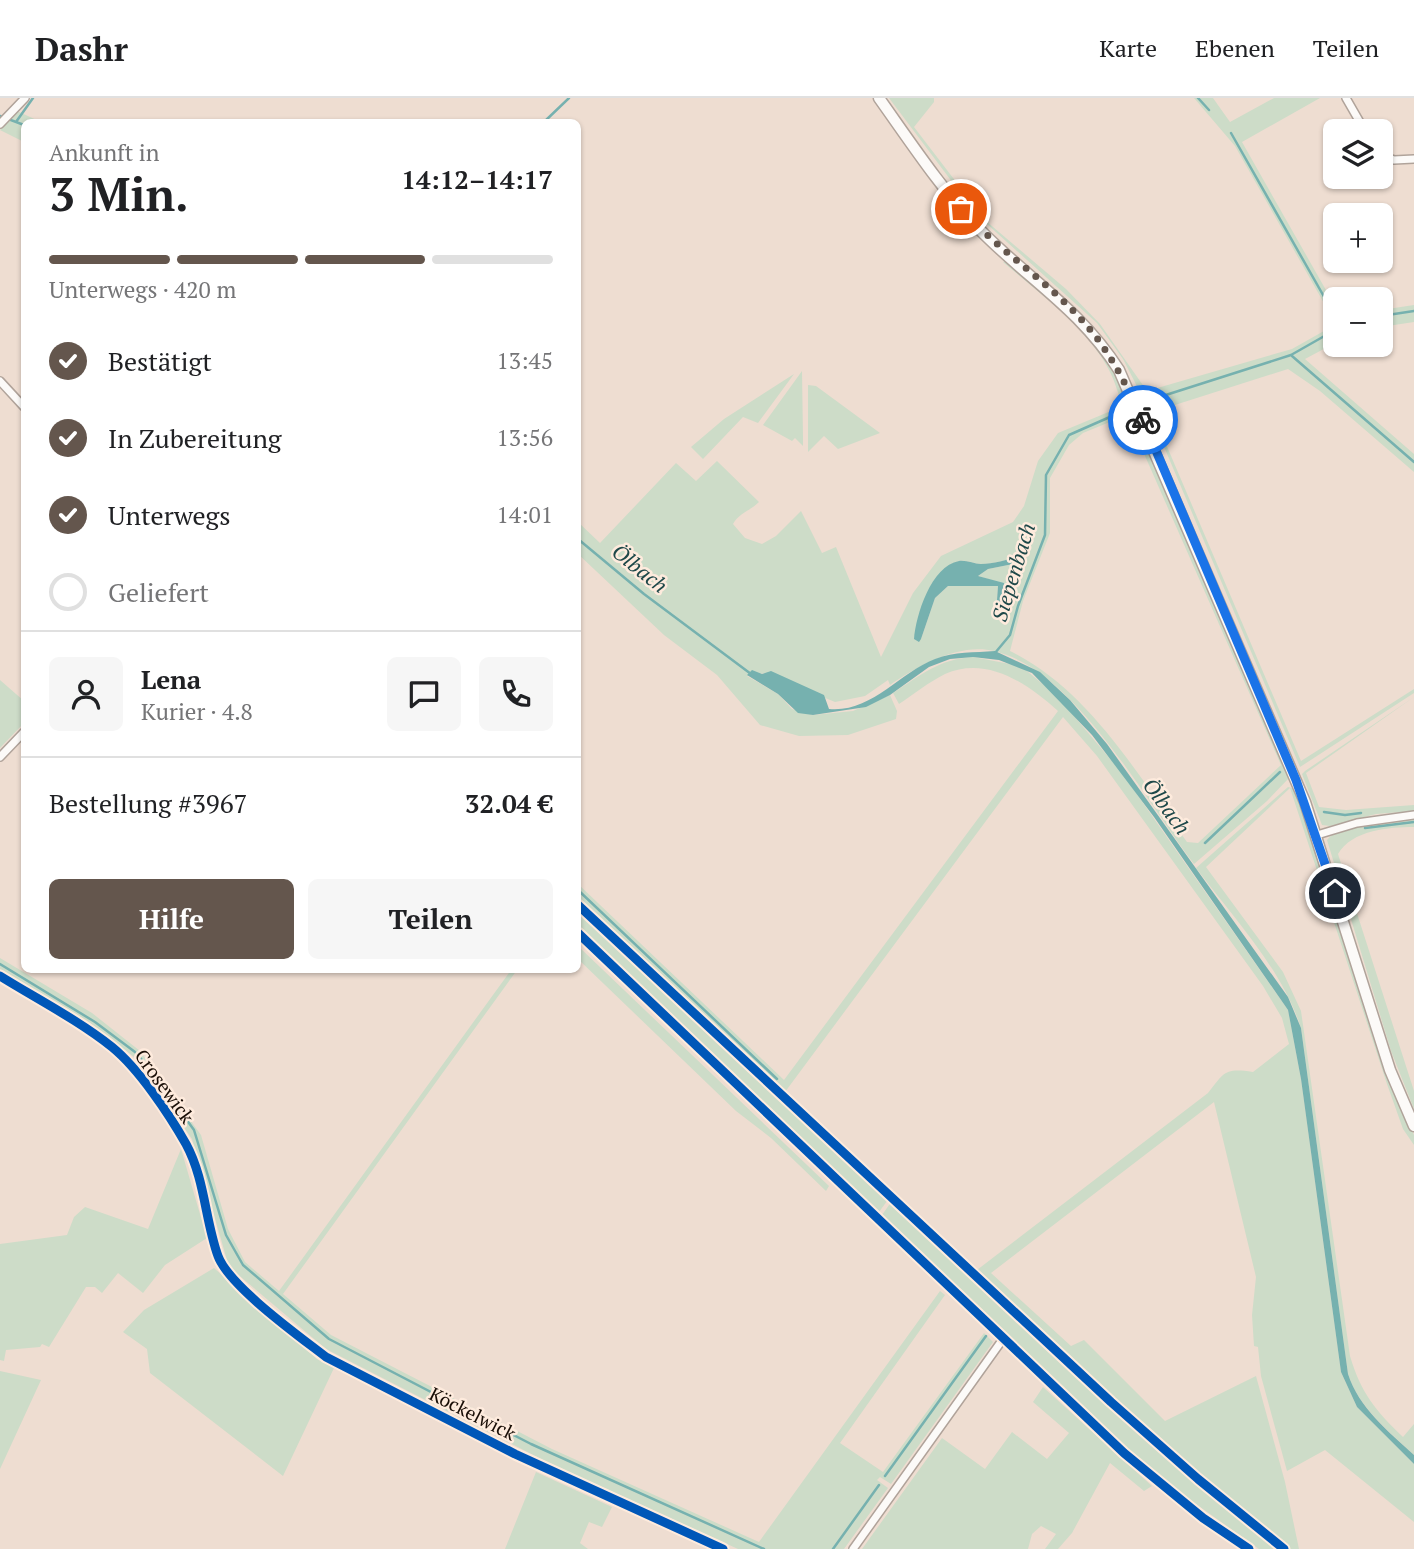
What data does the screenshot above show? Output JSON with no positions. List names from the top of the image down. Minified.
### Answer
{"streets":{"street":["Crosewick","Köckelwick"]},"crossings":[["Crosewick","Köckelwick"]],"water":["Ölbach","Siepenbach"],"page":{"header":"Dashr","nav":["Karte","Ebenen","Teilen"],"map_buttons":["+","−"],"heading":["3 Min.","Ankunft in","14:12–14:17"],"panel":["Lena","Kurier · 4.8","Bestellung #3967","32.04 €"],"bar":"Unterwegs · 420 m","list":[["Bestätigt","13:45"],["In Zubereitung","13:56"],["Unterwegs","14:01"],"Geliefert"],"buttons":["Hilfe","Teilen"]}}
